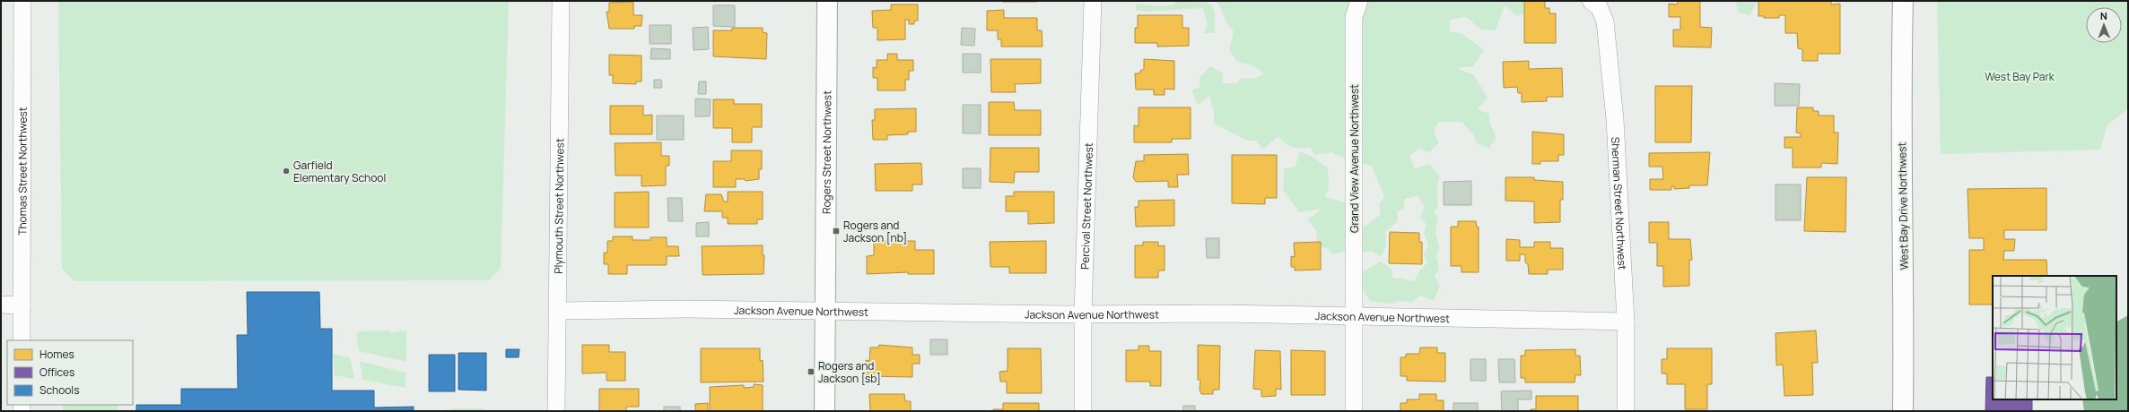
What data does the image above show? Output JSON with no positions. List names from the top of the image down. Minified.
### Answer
{"streets":{"street":["Rogers Street Northwest","Grand View Avenue Northwest","Thomas Street Northwest","Sherman Street Northwest","Plymouth Street Northwest","Percival Street Northwest","West Bay Drive Northwest","Jackson Avenue Northwest"]},"crossings":[["Rogers Street Northwest","Jackson Avenue Northwest"],["Grand View Avenue Northwest","Jackson Avenue Northwest"],["Sherman Street Northwest","Jackson Avenue Northwest"],["Plymouth Street Northwest","Jackson Avenue Northwest"],["Percival Street Northwest","Jackson Avenue Northwest"]],"parks":["West Bay Park"],"places":{"other":["Garfield Elementary School"],"transit":["Rogers and Jackson [nb]","Rogers and Jackson [sb]"]},"legend":["Homes","Offices","Schools"],"north":"top"}
